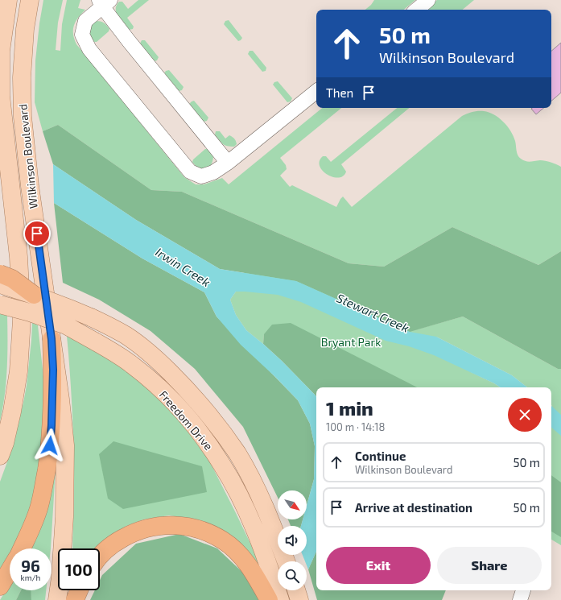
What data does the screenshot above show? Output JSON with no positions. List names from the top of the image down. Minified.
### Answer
{"streets":{"main road":["Wilkinson Boulevard","Freedom Drive"]},"water":["Irwin Creek","Stewart Creek"],"parks":["Bryant Park"],"north":"bottom right","page":{"turn":["50 m","Wilkinson Boulevard"],"then":"Then","heading":["1 min","100 m · 14:18"],"list":[{"name":"Continue","note":"Wilkinson Boulevard","value":"50 m"},{"name":"Arrive at destination","value":"50 m"}],"buttons":["Exit","Share"],"speed":"96 km/h","limit":"100"}}
